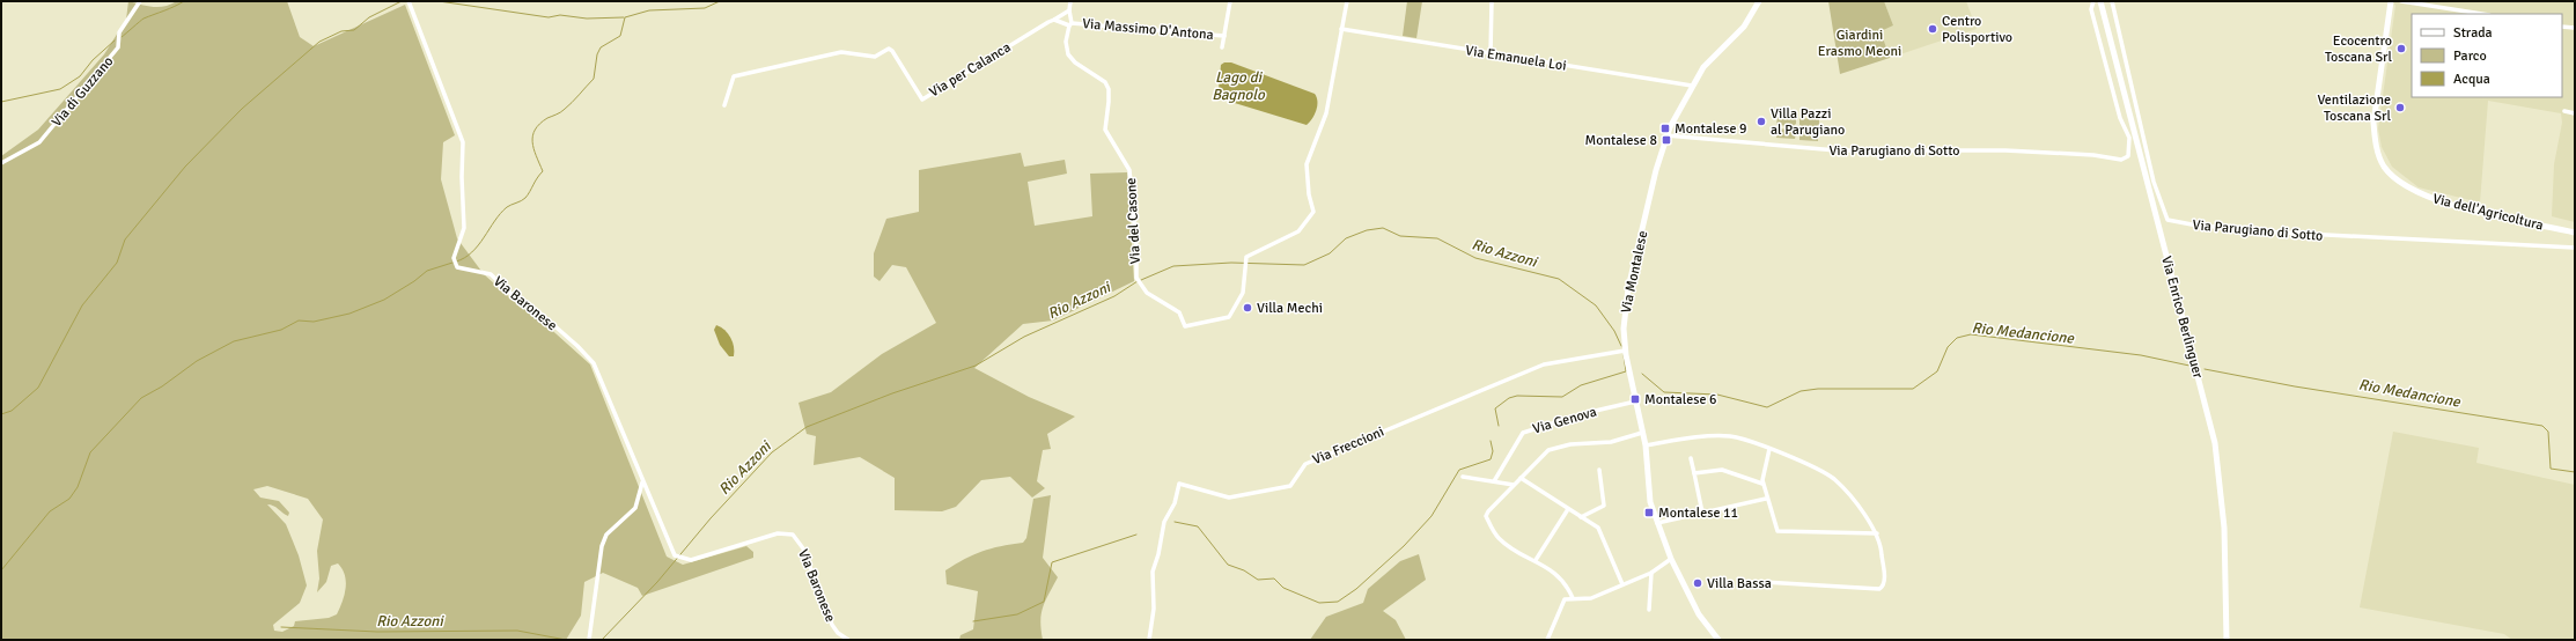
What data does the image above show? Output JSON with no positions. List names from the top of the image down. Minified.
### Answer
{"streets":{"street":["Via Massimo D'Antona","Via Emanuela Loi","Via per Calanca","Via di Guzzano","Via Parugiano di Sotto","Via dell'Agricoltura","Via del Casone","Via Montalese","Via Baronese","Via Enrico Berlinguer","Via Genova","Via Freccioni"]},"crossings":[["Via Massimo D'Antona","Via del Casone"],["Via Emanuela Loi","Via del Casone"],["Via Emanuela Loi","Via Montalese"],["Via Parugiano di Sotto","Via Montalese"],["Via Montalese","Via Genova"],["Via Montalese","Via Freccioni"]],"water":["Lago di Bagnolo","Rio Azzoni","Rio Medancione"],"parks":["Giardini Erasmo Meoni"],"places":{"other":["Centro Polisportivo","Ecocentro Toscana Srl","Ventilazione Toscana Srl","Villa Pazzi al Parugiano","Villa Mechi","Villa Bassa"],"transit":["Montalese 9","Montalese 8","Montalese 6","Montalese 11"]},"legend":["Strada","Parco","Acqua"]}
